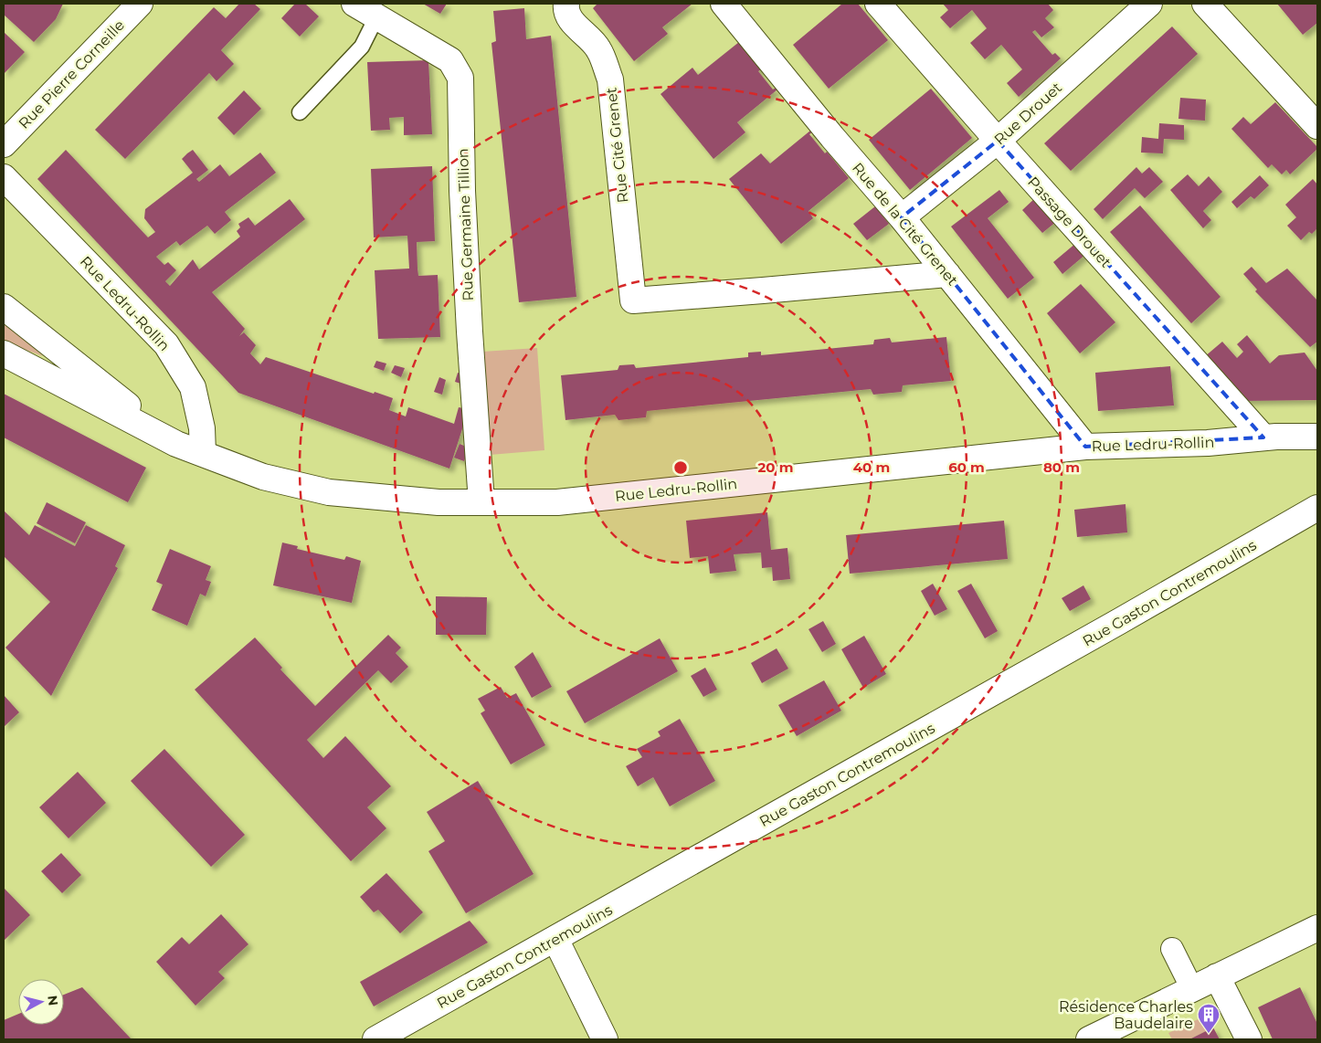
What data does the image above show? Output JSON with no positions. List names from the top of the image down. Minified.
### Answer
{"streets":{"street":["Rue Pierre Corneille","Rue Drouet","Rue Cité Grenet","Passage Drouet","Rue de la Cité Grenet","Rue Germaine Tillion","Rue Ledru-Rollin","Rue Gaston Contremoulins"]},"crossings":[["Rue Drouet","Passage Drouet"],["Rue Drouet","Rue de la Cité Grenet"],["Rue Cité Grenet","Rue de la Cité Grenet"],["Passage Drouet","Rue Ledru-Rollin"],["Rue de la Cité Grenet","Rue Ledru-Rollin"],["Rue Germaine Tillion","Rue Ledru-Rollin"]],"places":{"building":["Résidence Charles Baudelaire"]},"north":"right","rings":["20 m","40 m","60 m","80 m"]}
